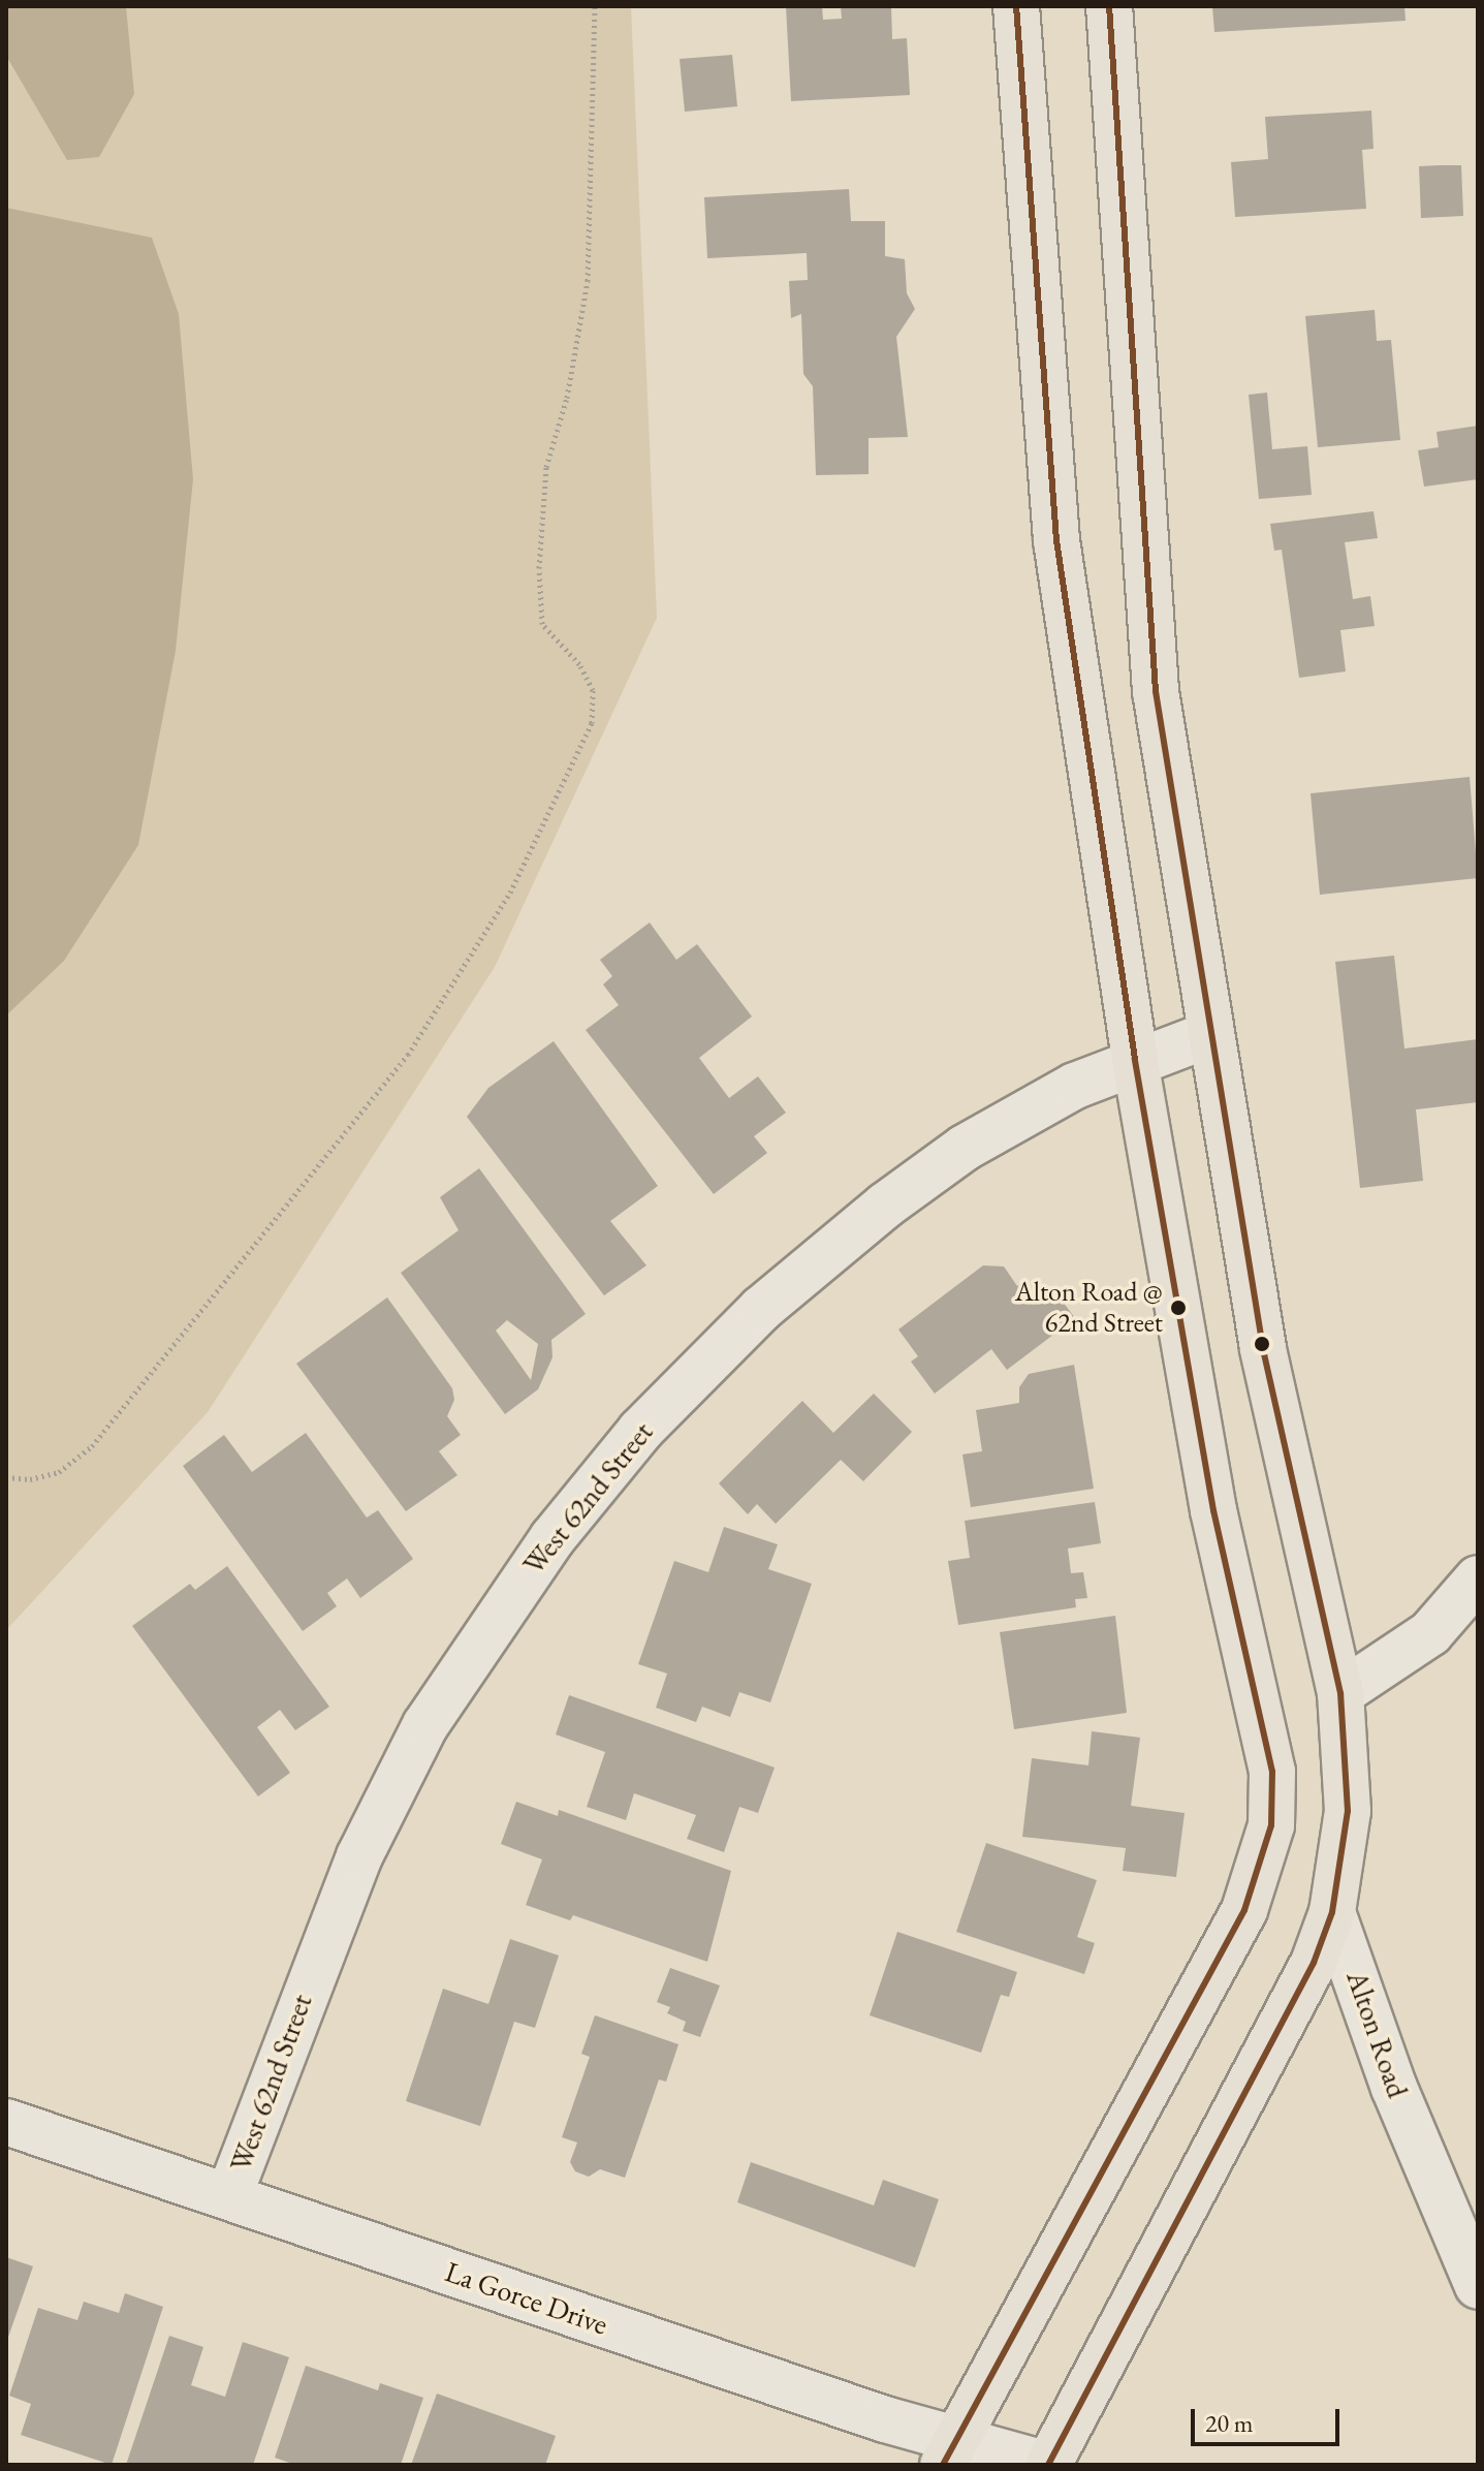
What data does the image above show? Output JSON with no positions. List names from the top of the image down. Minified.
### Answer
{"streets":{"main road":["Alton Road"],"street":["West 62nd Street","La Gorce Drive"]},"crossings":[["West 62nd Street","Alton Road"],["West 62nd Street","La Gorce Drive"]],"places":["Alton Road @ 62nd Street"],"scale_bar":"20 m"}
